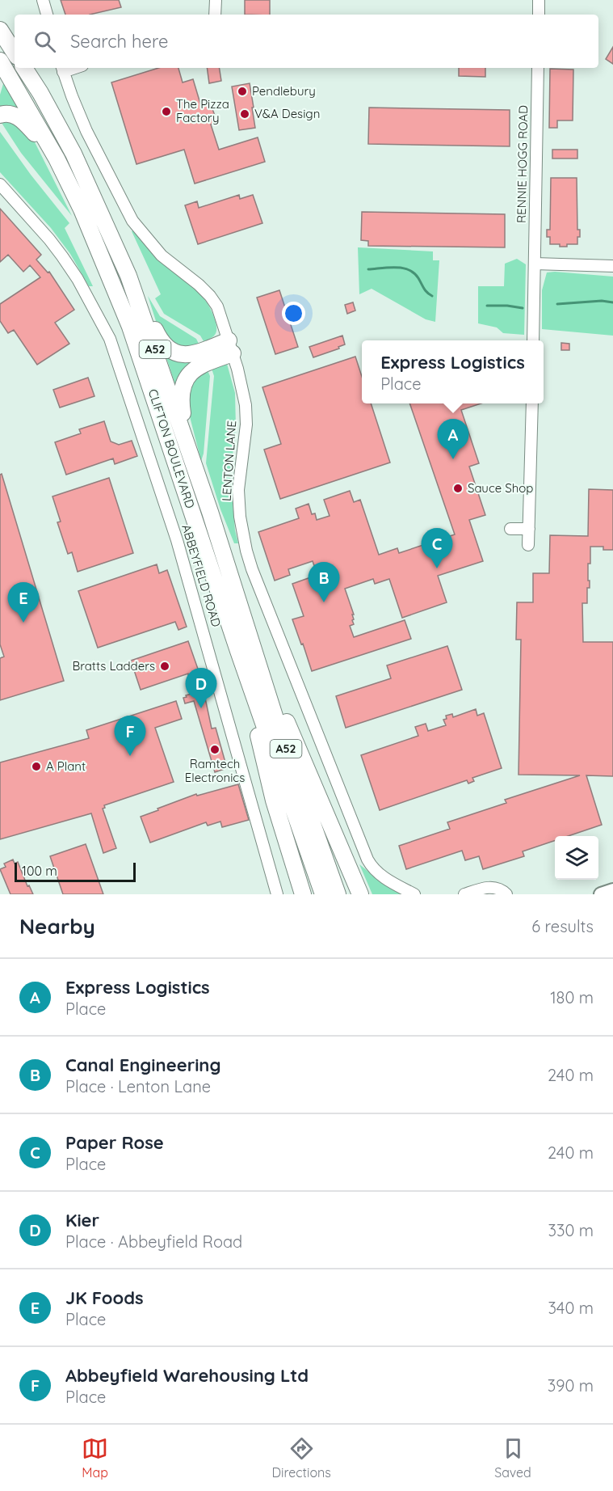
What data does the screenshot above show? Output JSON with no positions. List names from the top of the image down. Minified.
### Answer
{"streets":{"highway":["A52","CLIFTON BOULEVARD"],"street":["RENNIE HOGG ROAD","LENTON LANE","ABBEYFIELD ROAD"]},"crossings":[["A52","CLIFTON BOULEVARD"]],"places":["Pendlebury","The Pizza Factory","V&A Design","Sauce Shop","Bratts Ladders","Ramtech Electronics","A Plant"],"scale_bar":"100 m","page":{"search":"Search here","popup":["Express Logistics","Place"],"pins":["A","C","B","E","D","F"],"scale":"100 m","heading":["Nearby","6 results"],"list":[{"mark":"A","name":"Express Logistics","note":"Place","value":"180 m"},{"mark":"B","name":"Canal Engineering","note":"Place · Lenton Lane","value":"240 m"},{"mark":"C","name":"Paper Rose","note":"Place","value":"240 m"},{"mark":"D","name":"Kier","note":"Place · Abbeyfield Road","value":"330 m"},{"mark":"E","name":"JK Foods","note":"Place","value":"340 m"},{"mark":"F","name":"Abbeyfield Warehousing Ltd","note":"Place","value":"390 m"}],"nav":["Map","Directions","Saved"]}}
